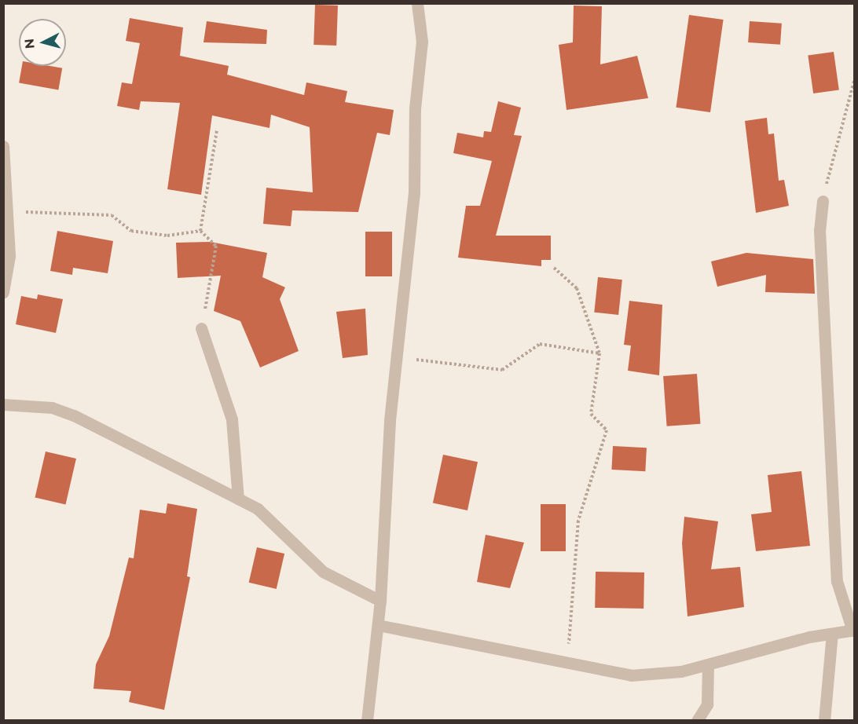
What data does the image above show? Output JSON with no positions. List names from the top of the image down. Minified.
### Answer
{"north":"left"}
